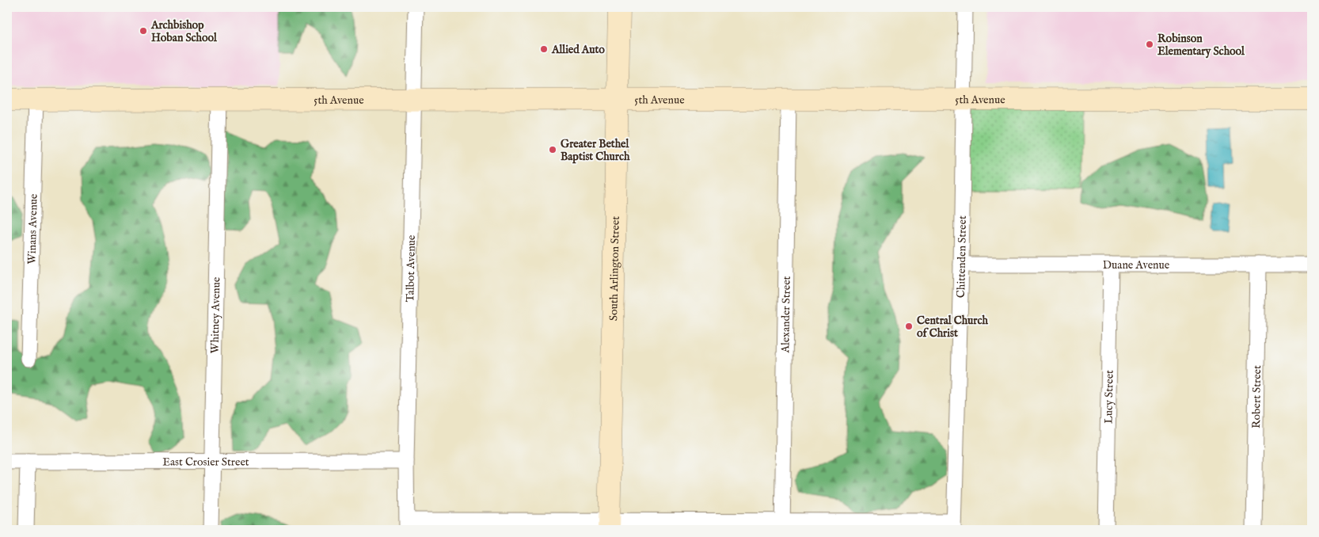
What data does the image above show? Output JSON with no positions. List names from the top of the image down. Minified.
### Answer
{"streets":{"street":["5th Avenue","Winans Avenue","Chittenden Street","Duane Avenue","Talbot Avenue","South Arlington Street","Whitney Avenue","Alexander Street","Lucy Street","Robert Street","East Crosier Street"]},"crossings":[["5th Avenue","Winans Avenue"],["5th Avenue","Chittenden Street"],["5th Avenue","Talbot Avenue"],["5th Avenue","South Arlington Street"],["5th Avenue","Whitney Avenue"],["5th Avenue","Alexander Street"],["Chittenden Street","Duane Avenue"],["Duane Avenue","Lucy Street"],["Duane Avenue","Robert Street"],["Talbot Avenue","East Crosier Street"],["Whitney Avenue","East Crosier Street"]],"places":["Archbishop Hoban School","Robinson Elementary School","Allied Auto","Greater Bethel Baptist Church","Central Church of Christ"]}
